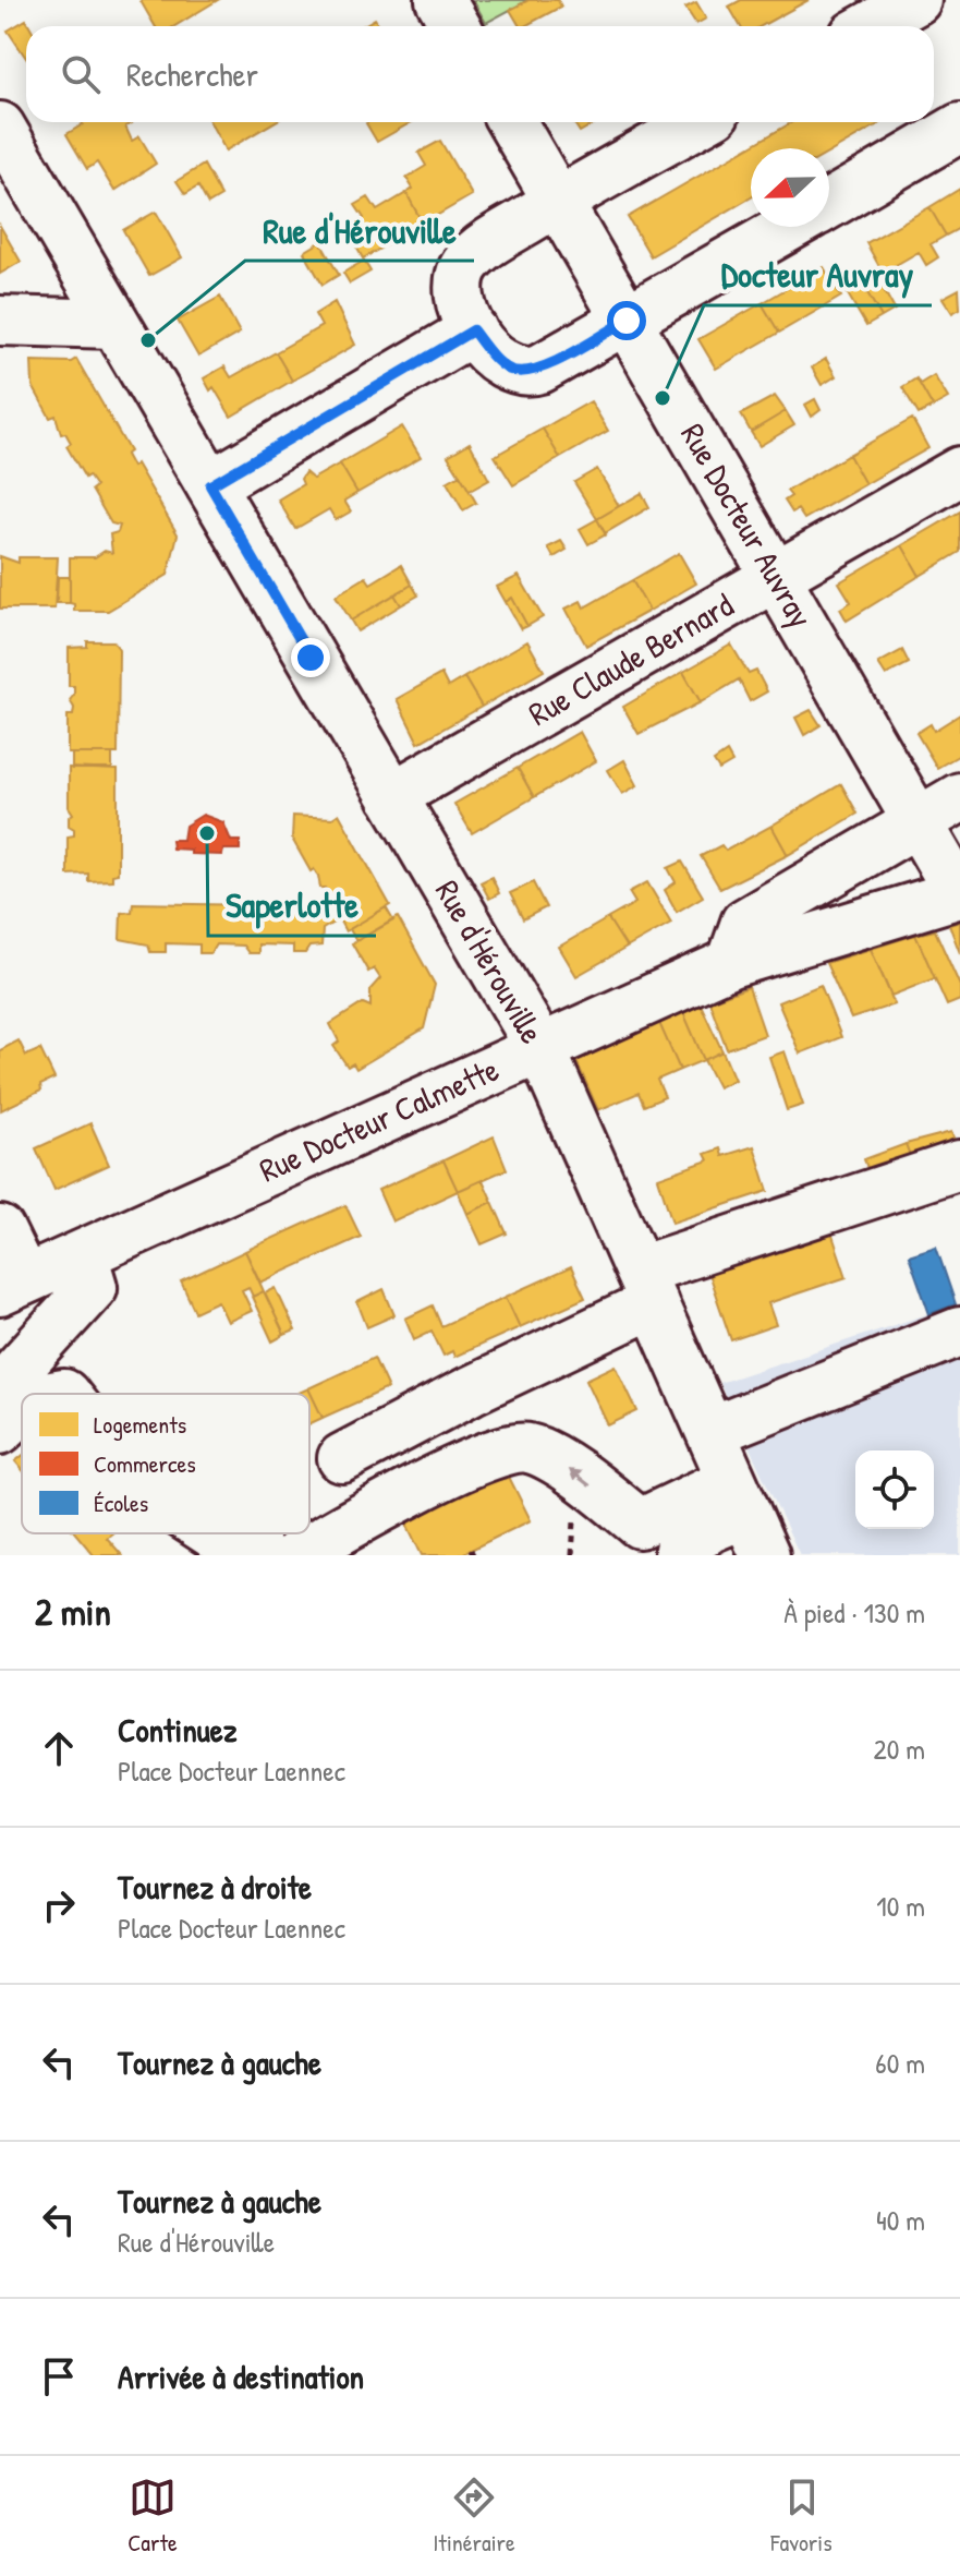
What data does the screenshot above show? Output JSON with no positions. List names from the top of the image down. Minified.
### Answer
{"streets":{"street":["Rue Docteur Auvray","Rue Claude Bernard","Rue d'Hérouville","Rue Docteur Calmette"]},"crossings":[["Rue Docteur Auvray","Rue Claude Bernard"],["Rue Docteur Auvray","Rue Docteur Calmette"],["Rue Claude Bernard","Rue d'Hérouville"],["Rue d'Hérouville","Rue Docteur Calmette"]],"places":["Rue d'Hérouville","Docteur Auvray","Saperlotte"],"legend":["Logements","Commerces","Écoles"],"north":"left","page":{"search":"Rechercher","heading":["2 min","À pied · 130 m"],"list":[["Continuez","Place Docteur Laennec","20 m"],["Tournez à droite","Place Docteur Laennec","10 m"],["Tournez à gauche","60 m"],["Tournez à gauche","Rue d'Hérouville","40 m"],"Arrivée à destination"],"nav":["Carte","Itinéraire","Favoris"]}}
